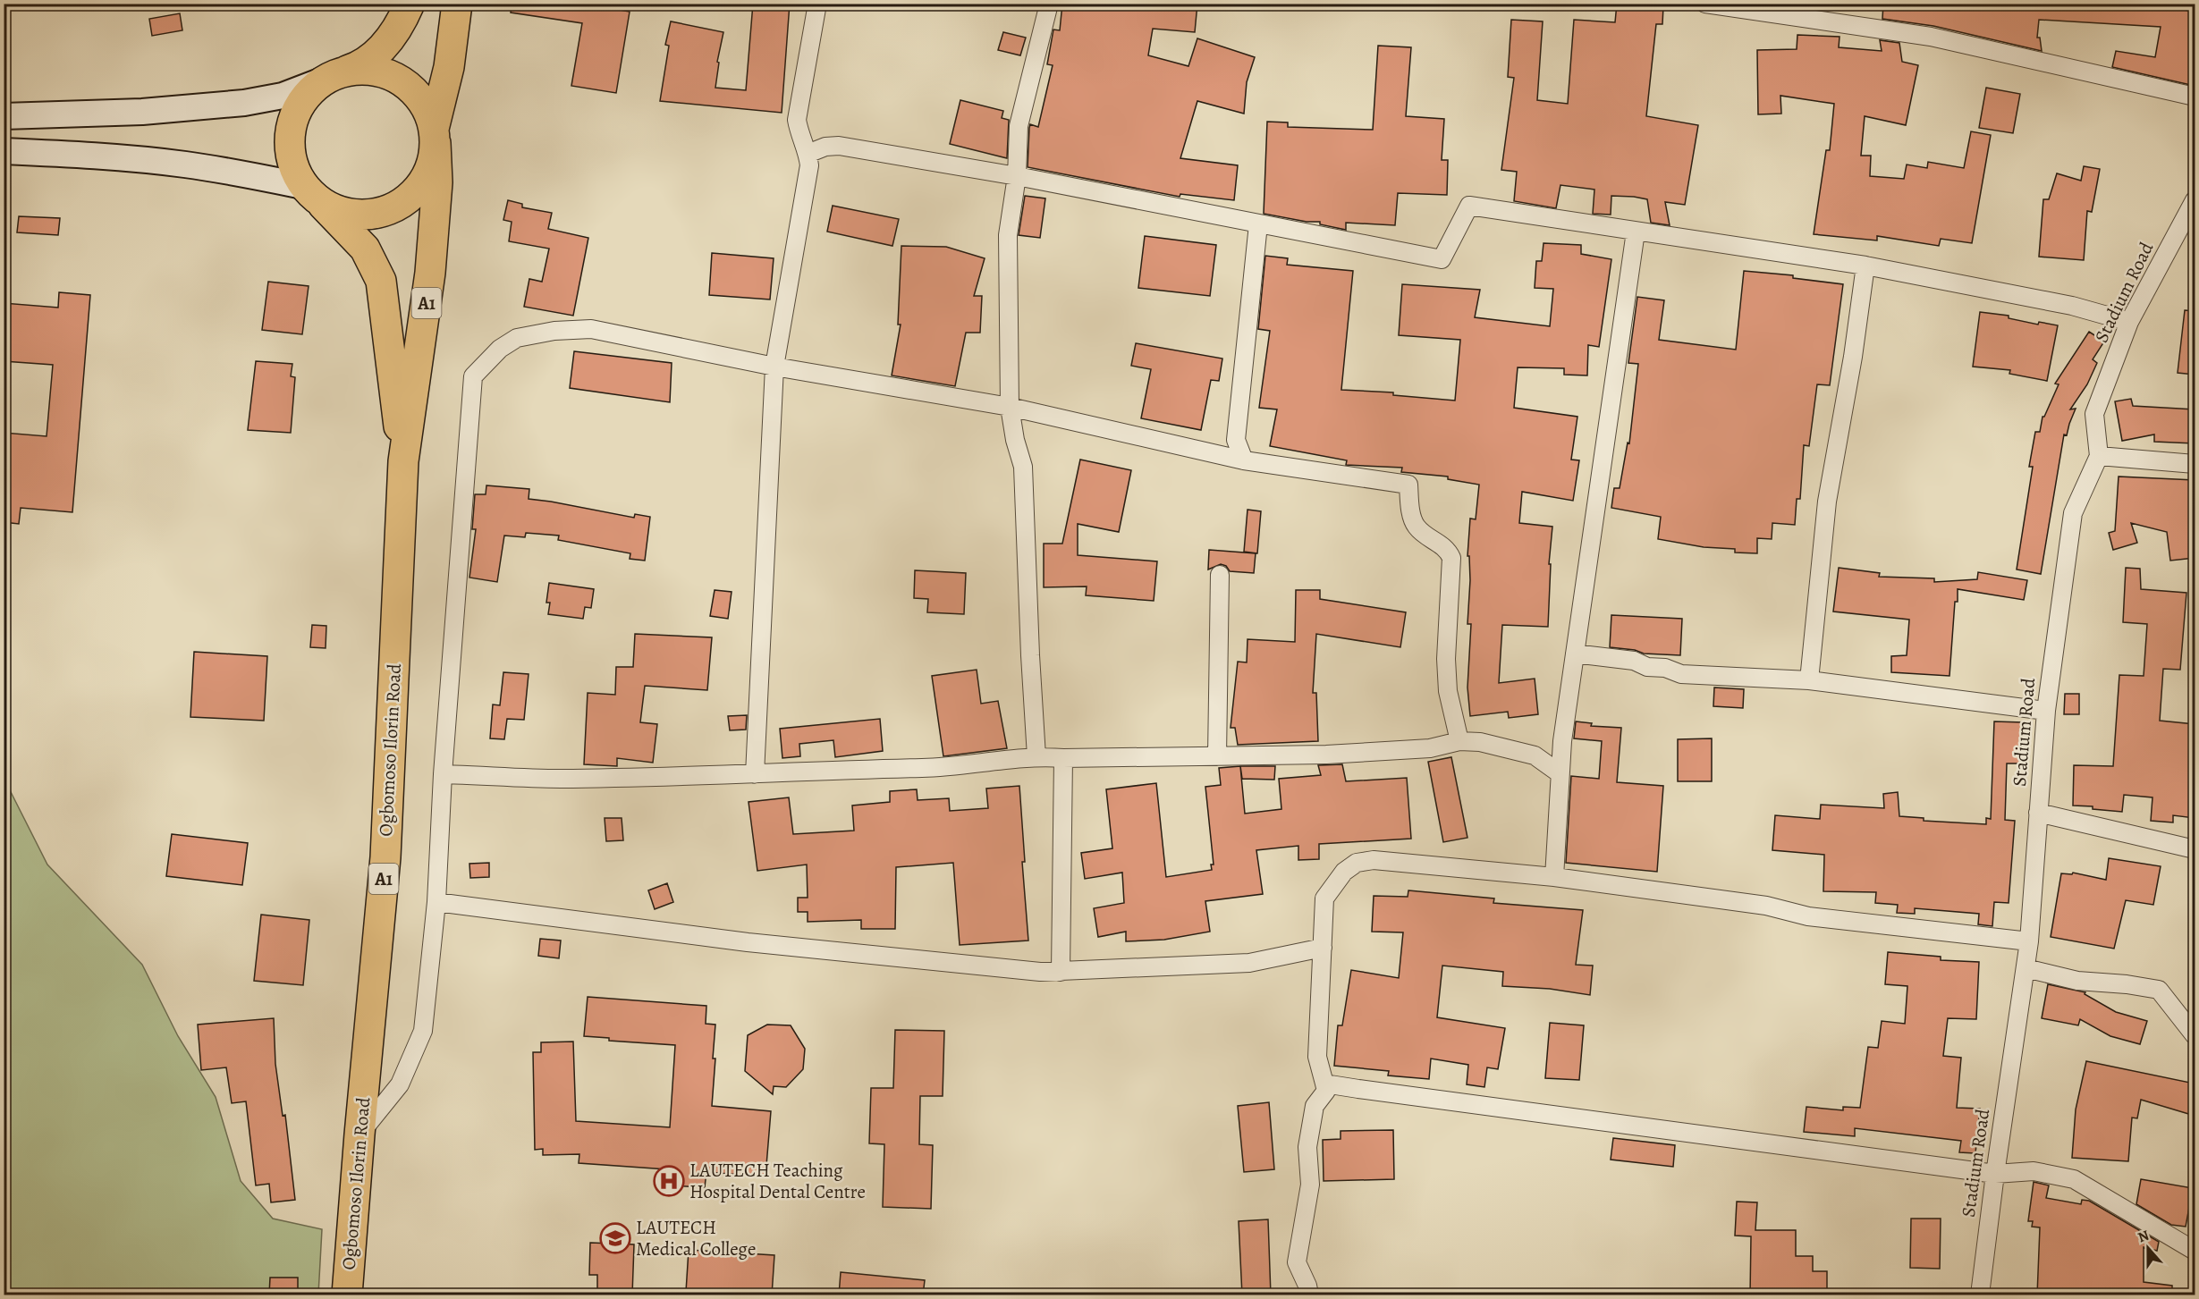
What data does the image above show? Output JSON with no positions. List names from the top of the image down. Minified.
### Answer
{"streets":{"highway":["A1","Ogbomoso Ilorin Road"],"street":["Stadium Road"]},"crossings":[["A1","Ogbomoso Ilorin Road"]],"places":{"hospital":["LAUTECH Teaching Hospital Dental Centre"],"school or university":["LAUTECH Medical College"]},"north":"top"}
